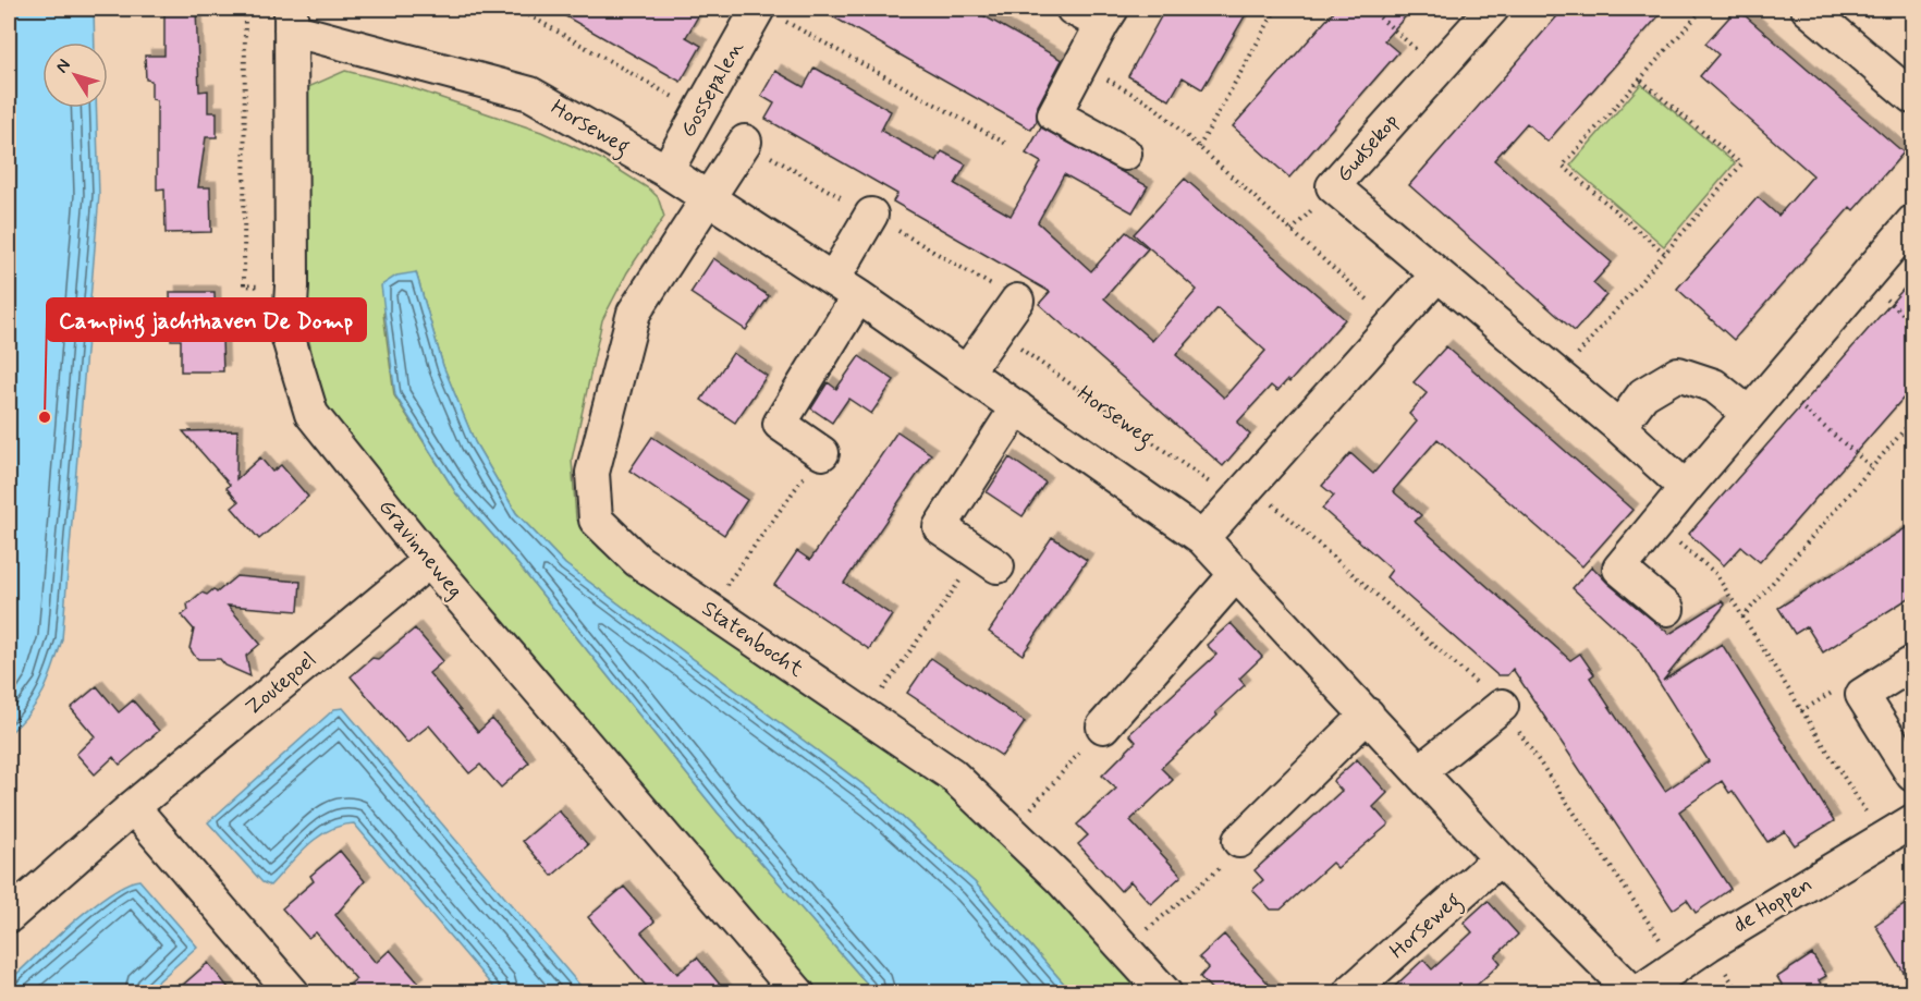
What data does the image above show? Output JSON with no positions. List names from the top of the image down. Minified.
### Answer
{"streets":{"street":["Gossepalen","Horseweg","Gudsekop","Gravinneweg","Statenbocht","Zoutepoel","de Hoppen"]},"crossings":[["Gossepalen","Horseweg"],["Horseweg","Gravinneweg"],["Horseweg","Statenbocht"],["Horseweg","de Hoppen"],["Gravinneweg","Zoutepoel"]],"places":["Camping jachthaven De Domp"],"north":"top left"}
